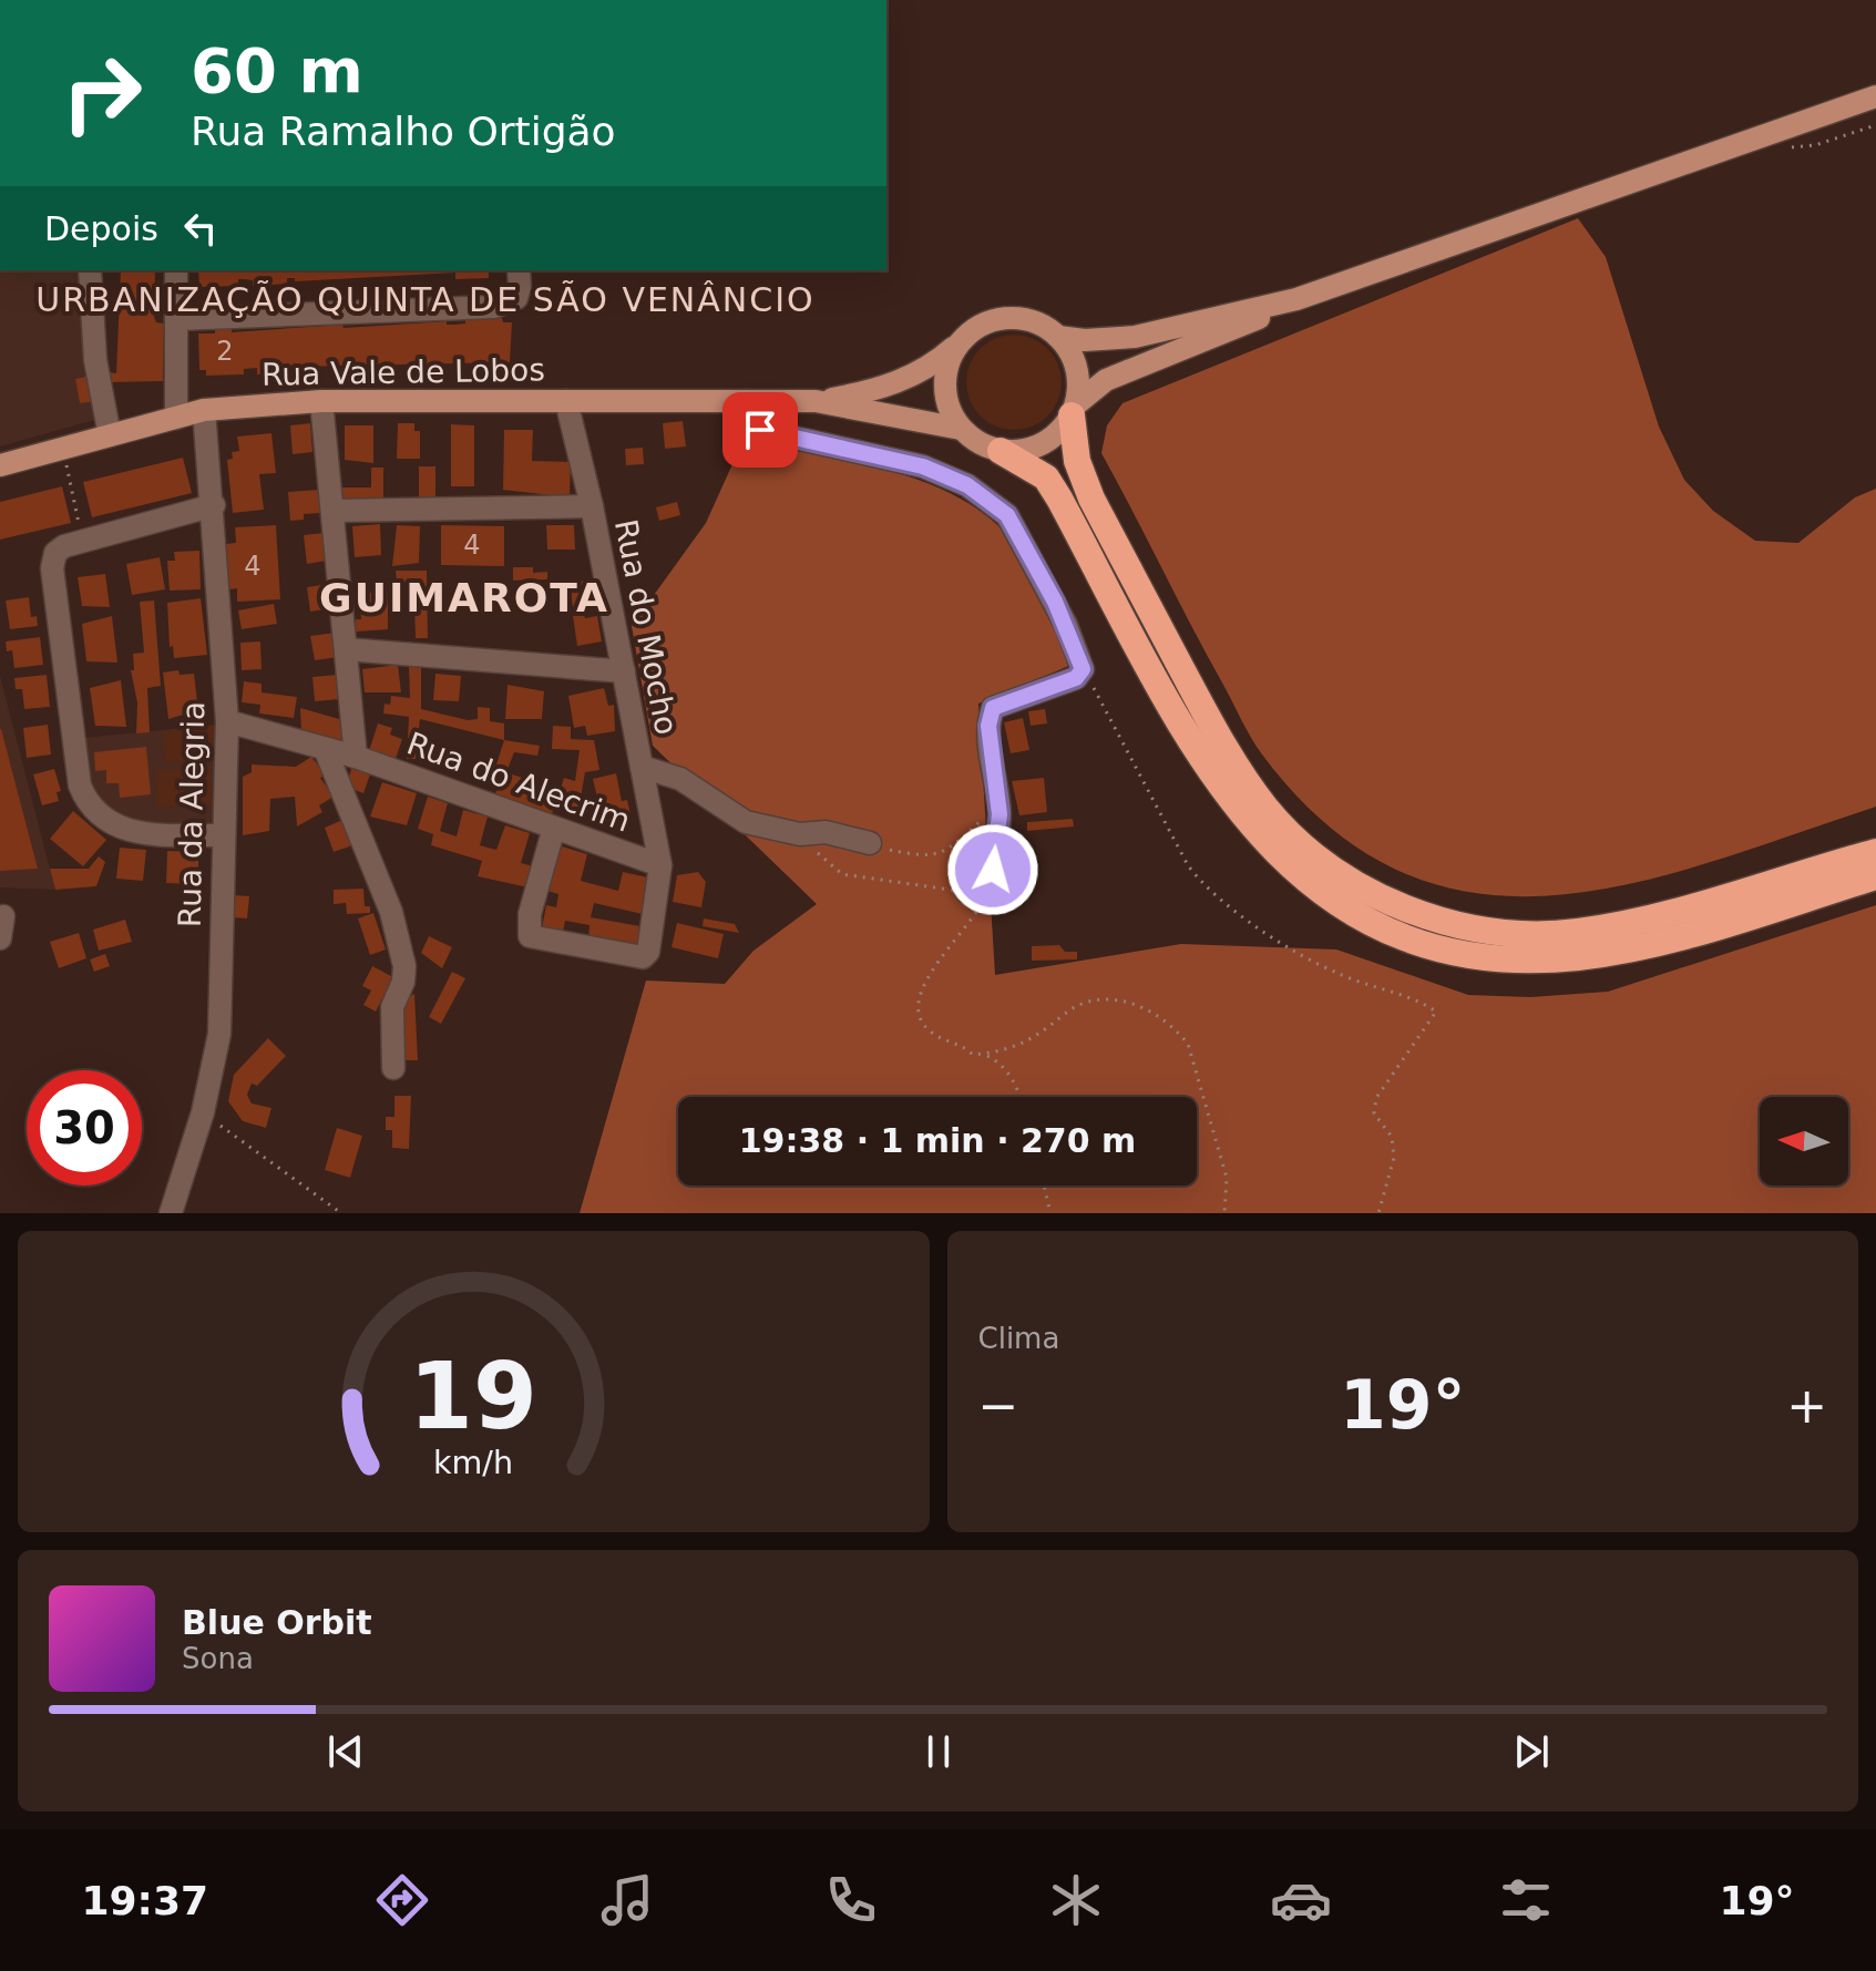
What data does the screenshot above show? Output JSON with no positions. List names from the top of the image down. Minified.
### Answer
{"streets":{"main road":["Rua Vale de Lobos"],"street":["Rua do Mocho","Rua do Alecrim","Rua da Alegria"]},"crossings":[["Rua Vale de Lobos","Rua do Mocho"],["Rua Vale de Lobos","Rua da Alegria"],["Rua do Mocho","Rua do Alecrim"],["Rua do Alecrim","Rua da Alegria"]],"districts":["URBANIZAÇÃO QUINTA DE SÃO VENÂNCIO","GUIMAROTA"],"house_numbers":["2","4","4"],"north":"left","page":{"turn":["60 m","Rua Ramalho Ortigão"],"then":"Depois","limit":"30","trip":"19:38 · 1 min · 270 m","tile":"Clima","heat":["−","19°","+"],"song":["Blue Orbit","Sona"],"tabs":["19:37","19°"],"gauge":["19","km/h"]}}
